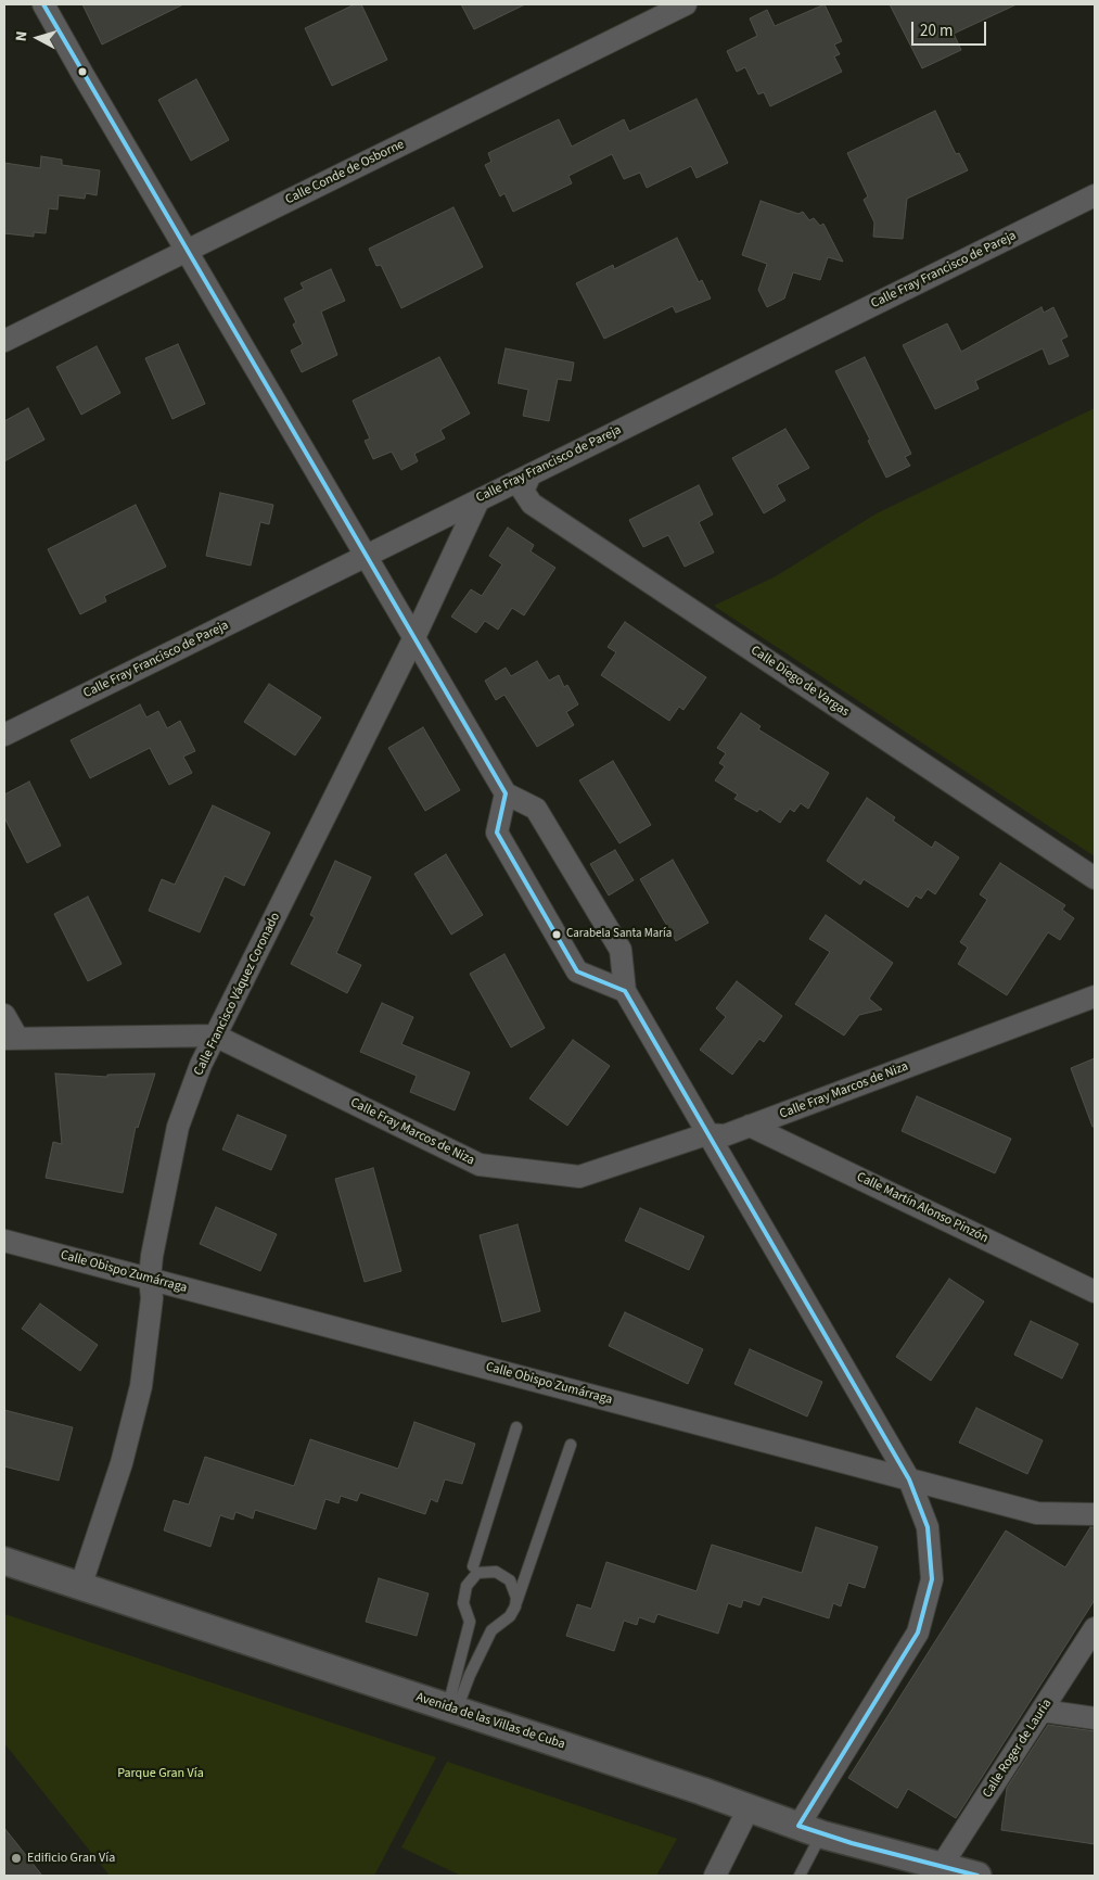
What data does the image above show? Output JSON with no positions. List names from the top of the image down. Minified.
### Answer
{"streets":{"street":["Calle Conde de Osborne","Calle Fray Francisco de Pareja","Calle Diego de Vargas","Calle Francisco Váquez Coronado","Calle Fray Marcos de Niza","Calle Martín Alonso Pinzón","Calle Obispo Zumárraga","Avenida de las Villas de Cuba","Calle Roger de Lauria"]},"crossings":[["Calle Fray Francisco de Pareja","Calle Diego de Vargas"],["Calle Fray Francisco de Pareja","Calle Francisco Váquez Coronado"],["Calle Francisco Váquez Coronado","Calle Fray Marcos de Niza"],["Calle Francisco Váquez Coronado","Calle Obispo Zumárraga"],["Calle Francisco Váquez Coronado","Avenida de las Villas de Cuba"],["Calle Fray Marcos de Niza","Calle Martín Alonso Pinzón"],["Avenida de las Villas de Cuba","Calle Roger de Lauria"]],"parks":["Parque Gran Vía"],"places":["Carabela Santa María","Edificio Gran Vía"],"scale_bar":"20 m","north":"left"}
